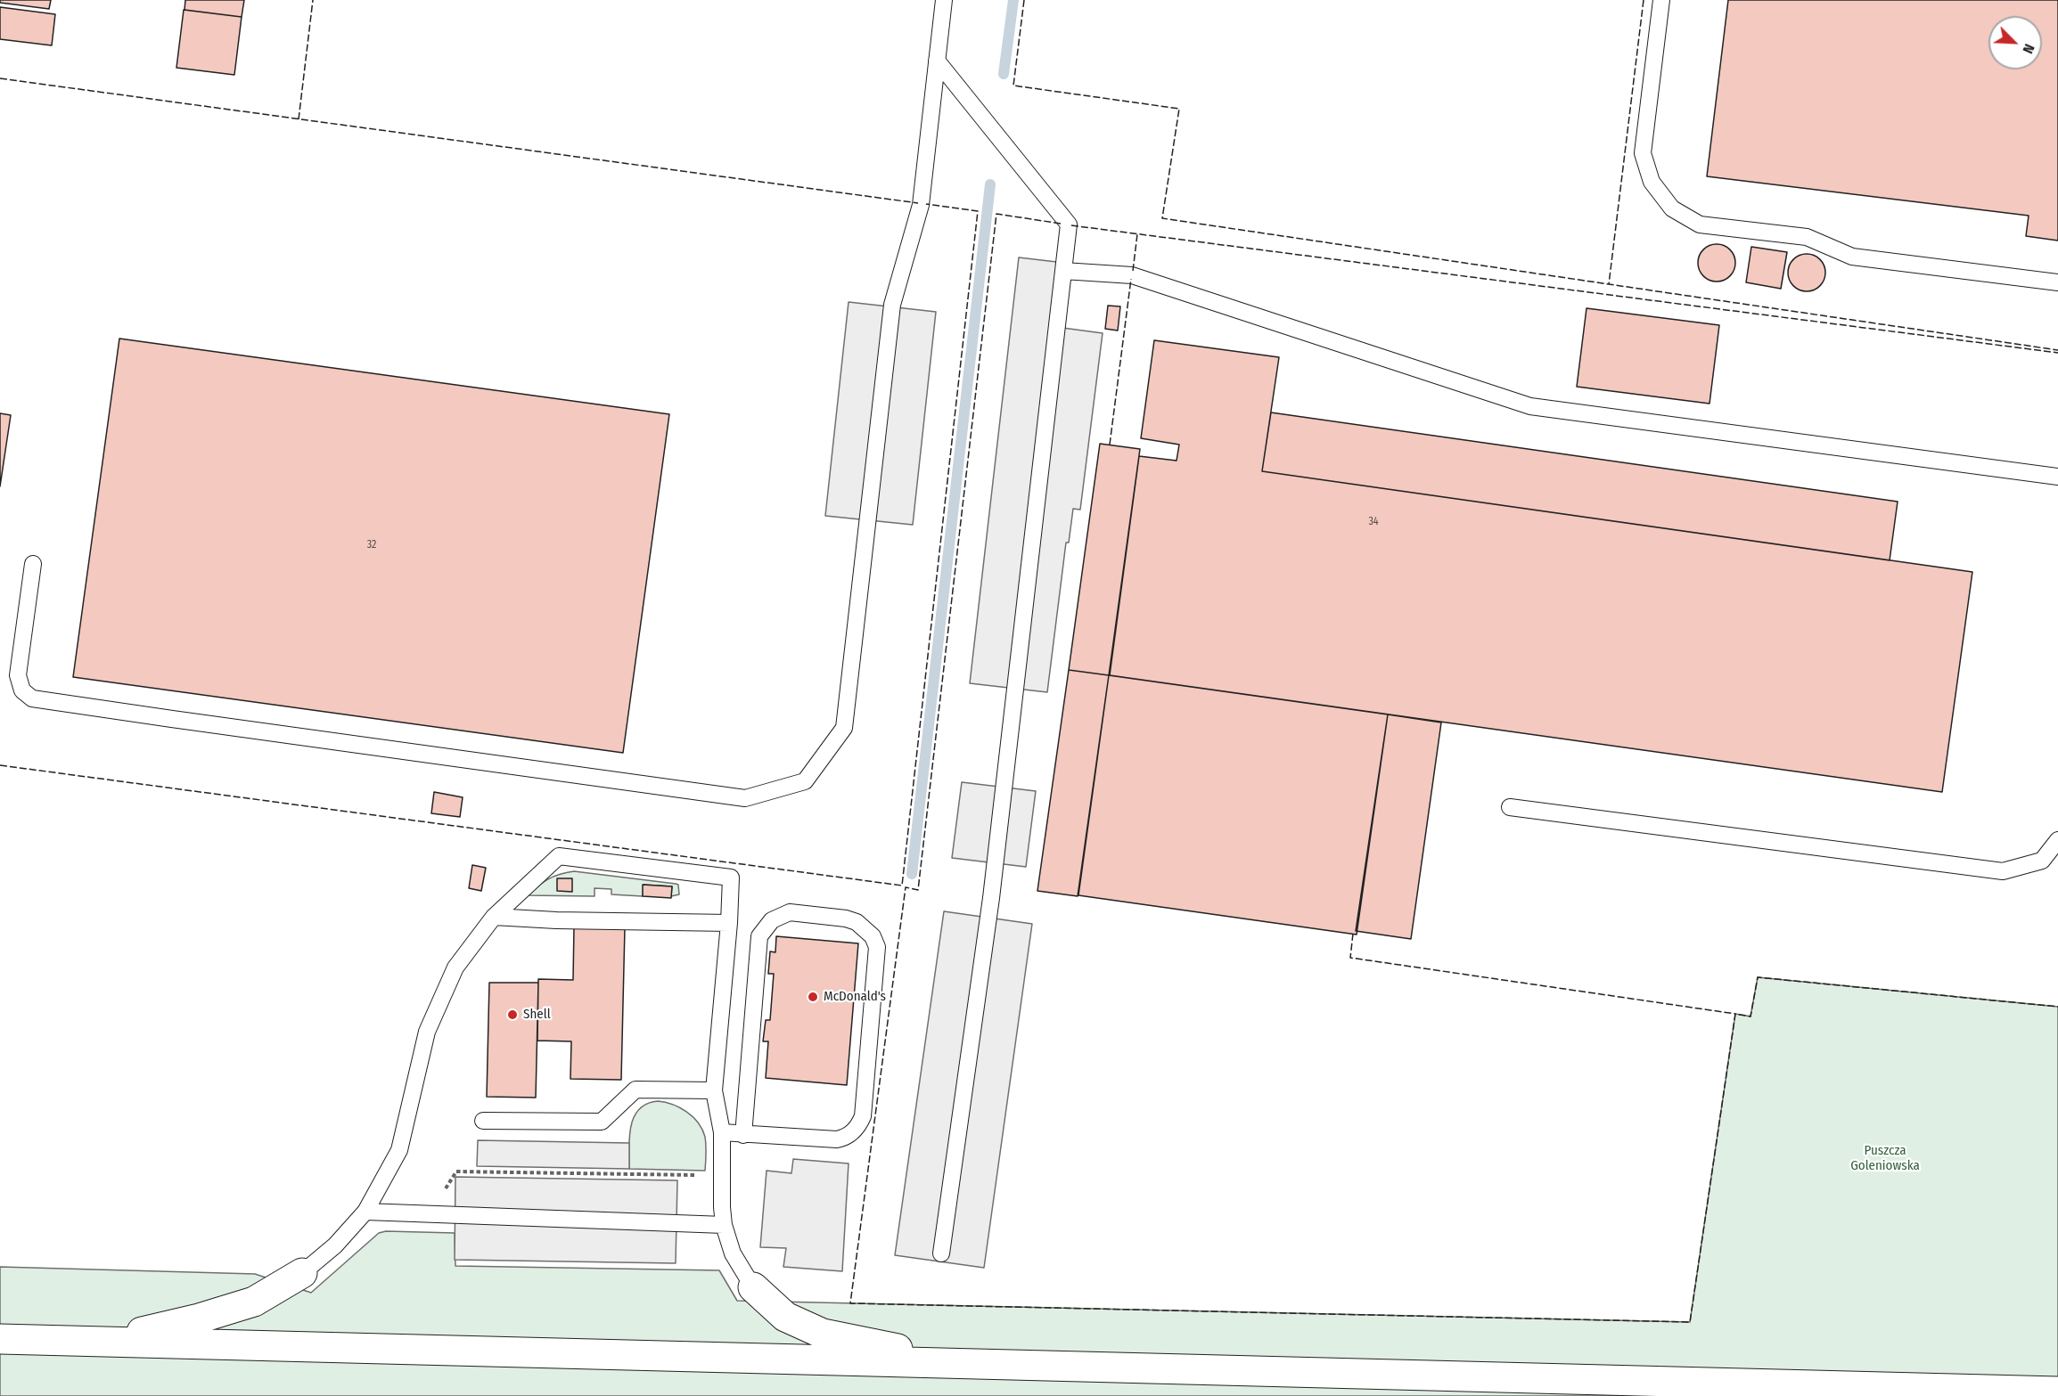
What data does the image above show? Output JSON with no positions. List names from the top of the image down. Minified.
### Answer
{"parks":["Puszcza Goleniowska"],"places":["McDonald's","Shell"],"house_numbers":["34","32"],"north":"bottom right"}
